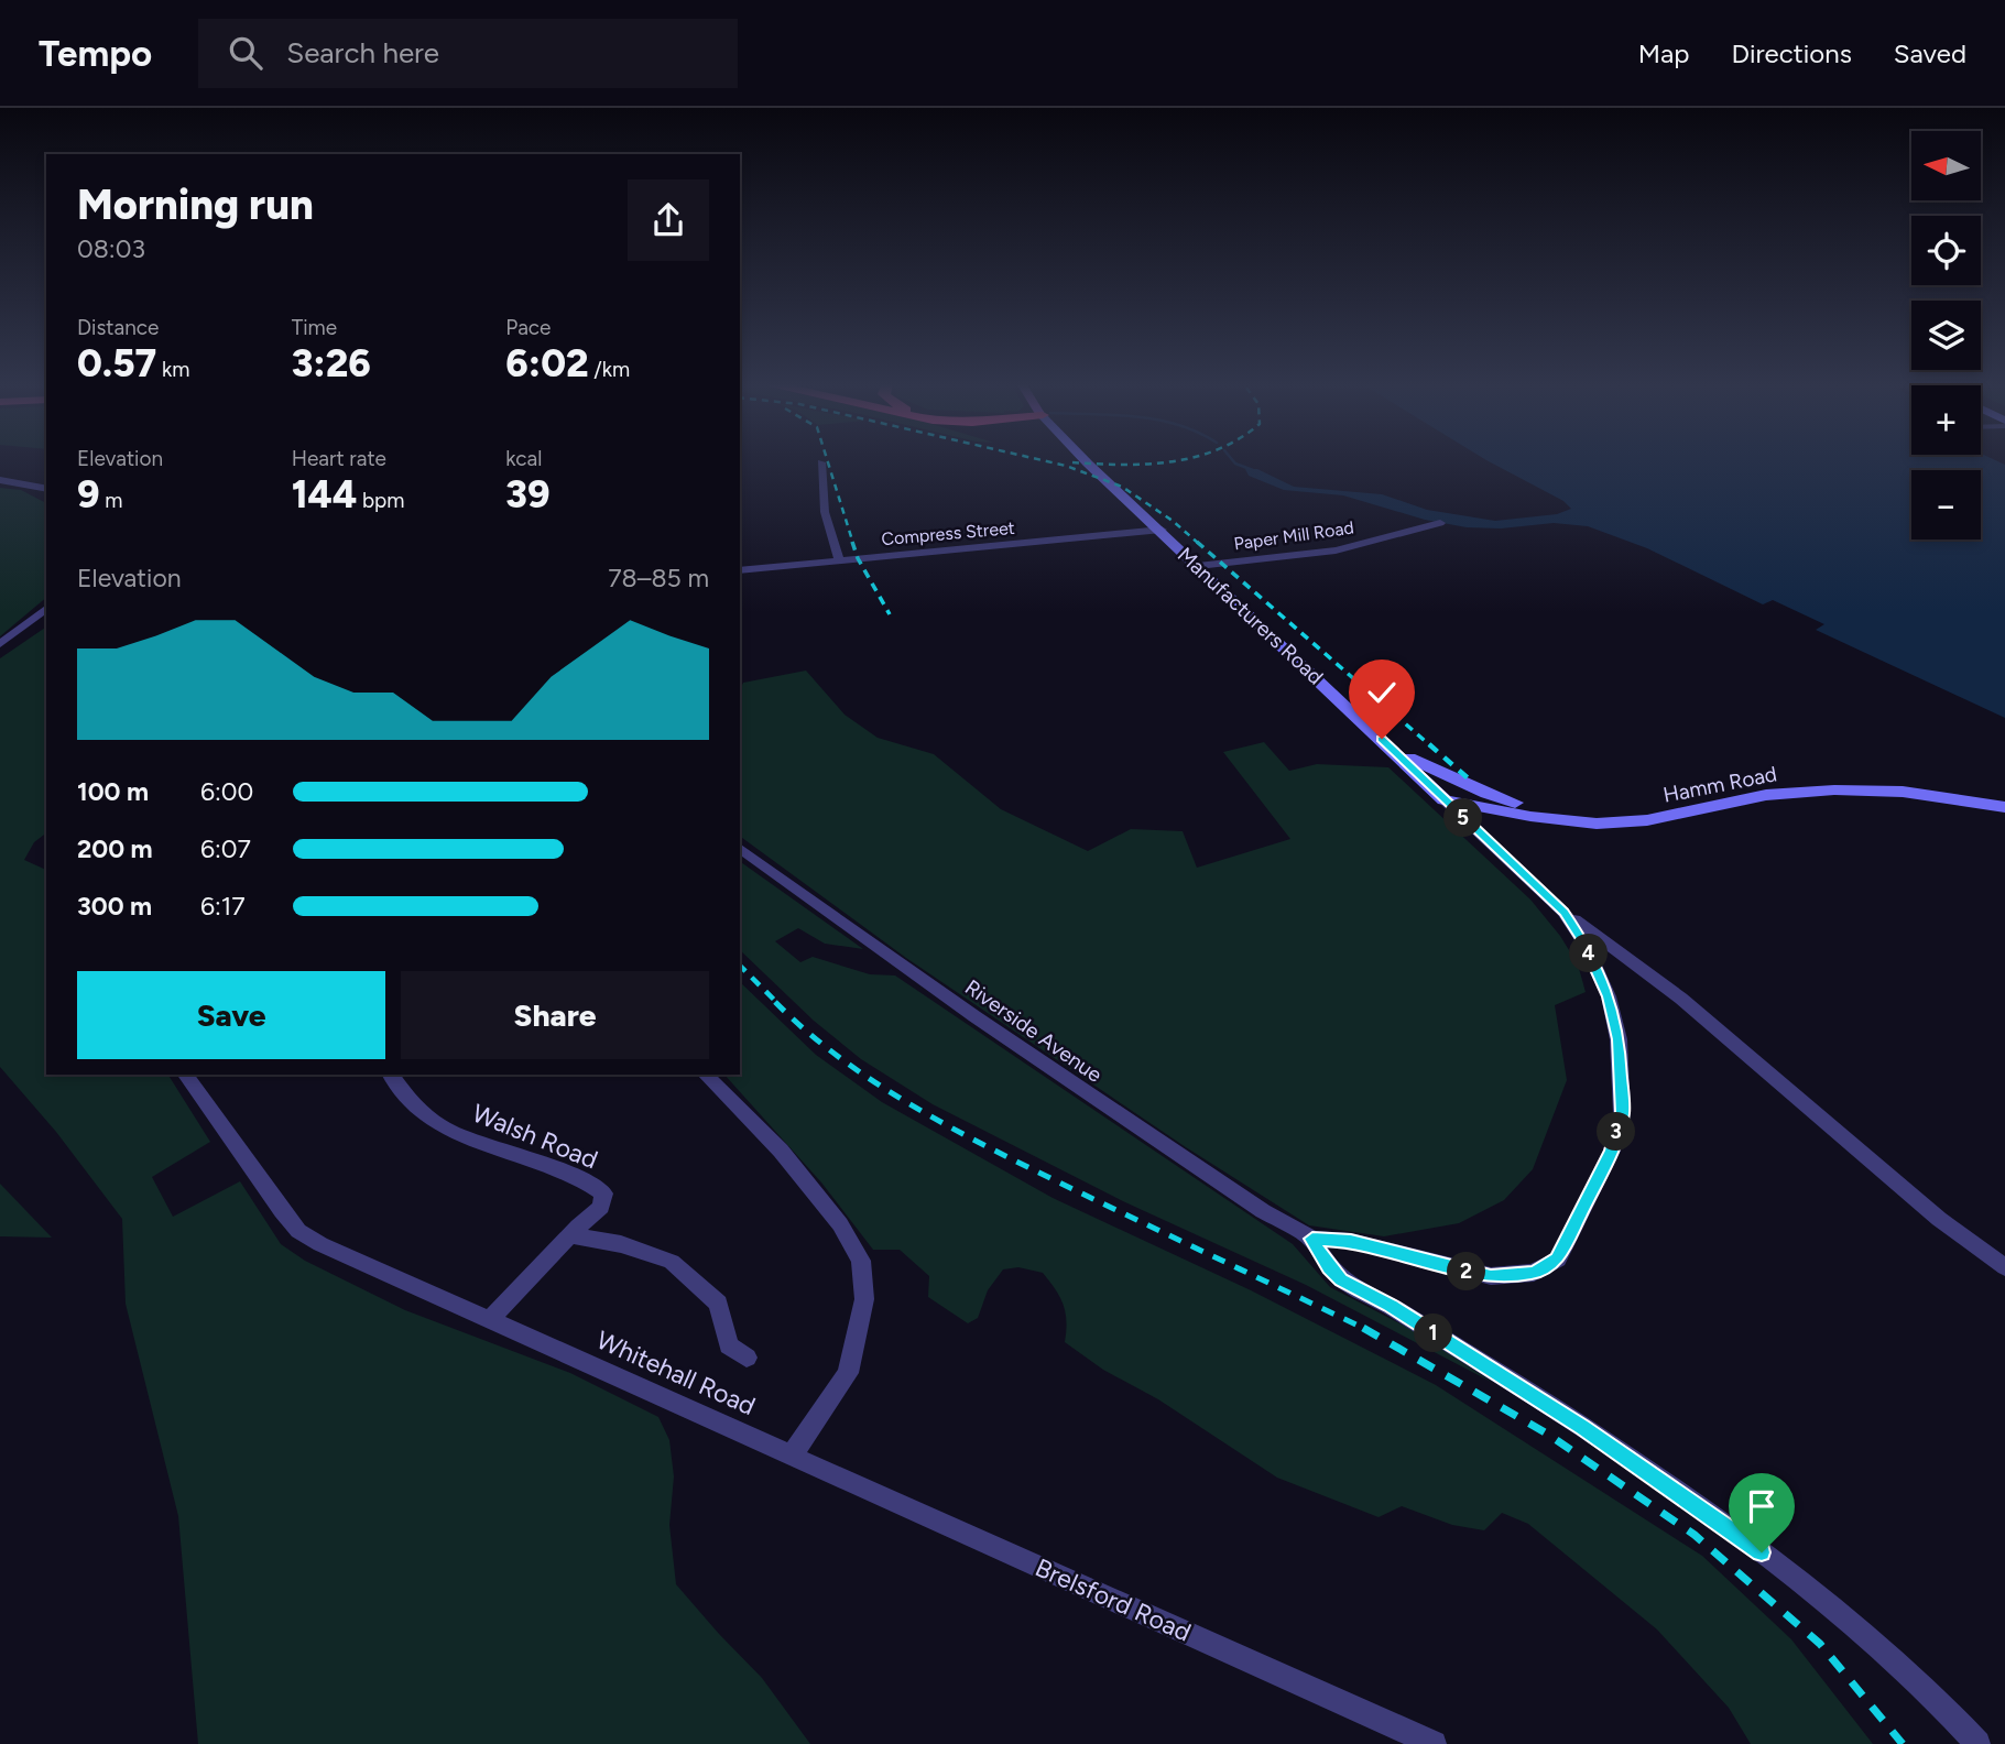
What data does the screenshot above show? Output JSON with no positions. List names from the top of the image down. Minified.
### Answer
{"streets":{"main road":["Manufacturers Road","Hamm Road"],"street":["Compress Street","Paper Mill Road","Riverside Avenue","Walsh Road","Whitehall Road","Brelsford Road"]},"crossings":[["Compress Street","Manufacturers Road"],["Paper Mill Road","Manufacturers Road"],["Manufacturers Road","Hamm Road"],["Manufacturers Road","Riverside Avenue"],["Walsh Road","Whitehall Road"],["Whitehall Road","Brelsford Road"]],"north":"left","page":{"header":"Tempo","search":"Search here","nav":["Map","Directions","Saved"],"map_buttons":["+","−"],"heading":["Morning run","08:03"],"stats":[["Distance","0.57 km"],["Time","3:26"],["Pace","6:02 /km"],["Elevation","9 m"],["Heart rate","144 bpm"],["kcal","39"]],"chart":["Elevation","78–85 m"],"list":[{"name":"100 m","note":"6:00"},{"name":"200 m","note":"6:07"},{"name":"300 m","note":"6:17"}],"pins":["5","4","3","2","1"],"buttons":["Save","Share"]}}
